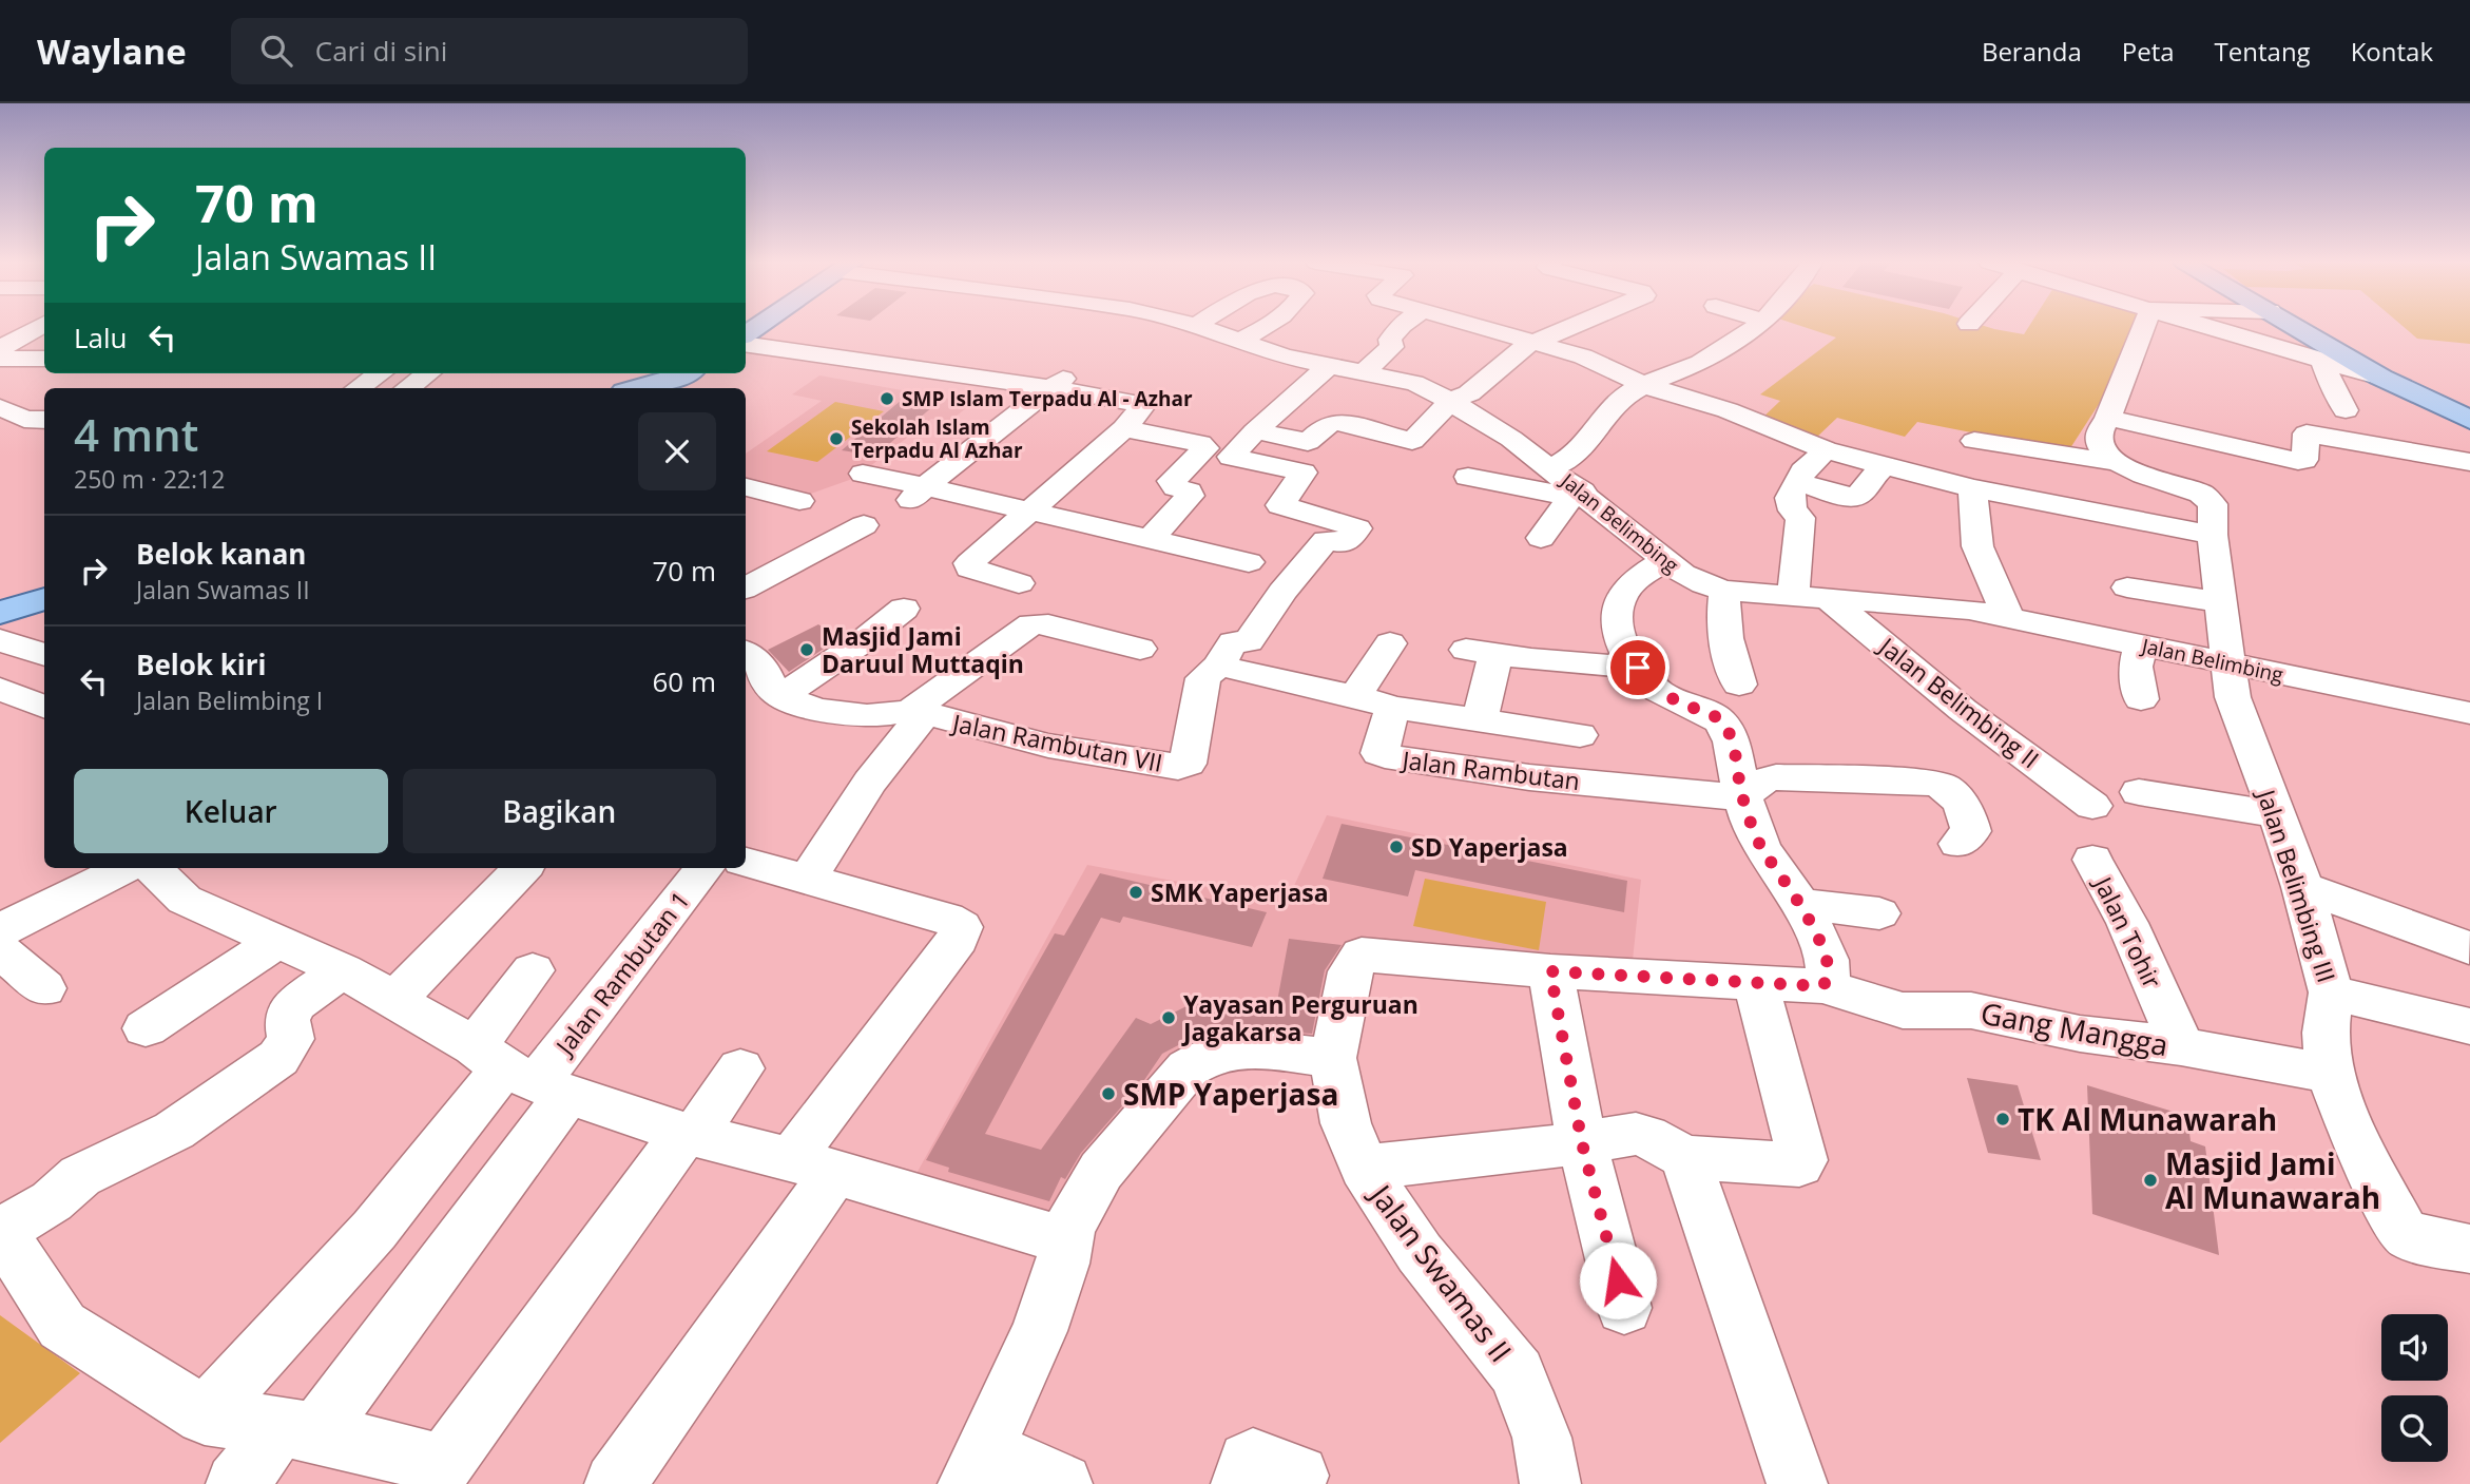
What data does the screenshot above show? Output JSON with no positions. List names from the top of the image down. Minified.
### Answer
{"streets":{"street":["Jalan Belimbing","Jalan Belimbing II","Jalan Rambutan VII","Jalan Rambutan","Jalan Belimbing III","Jalan Tohir","Jalan Rambutan 1","Gang Mangga","Jalan Swamas II"]},"crossings":[["Jalan Belimbing","Jalan Belimbing II"],["Jalan Belimbing","Jalan Belimbing III"],["Jalan Belimbing III","Gang Mangga"],["Jalan Tohir","Gang Mangga"],["Gang Mangga","Jalan Swamas II"]],"places":["SMP Islam Terpadu Al - Azhar","Sekolah Islam Terpadu Al Azhar","Masjid Jami Daruul Muttaqin","SD Yaperjasa","SMK Yaperjasa","Yayasan Perguruan Jagakarsa","SMP Yaperjasa","TK Al Munawarah","Masjid Jami Al Munawarah"],"page":{"header":"Waylane","search":"Cari di sini","nav":["Beranda","Peta","Tentang","Kontak"],"turn":["70 m","Jalan Swamas II"],"then":"Lalu","heading":["4 mnt","250 m · 22:12"],"list":[{"name":"Belok kanan","note":"Jalan Swamas II","value":"70 m"},{"name":"Belok kiri","note":"Jalan Belimbing I","value":"60 m"}],"buttons":["Keluar","Bagikan"]}}
